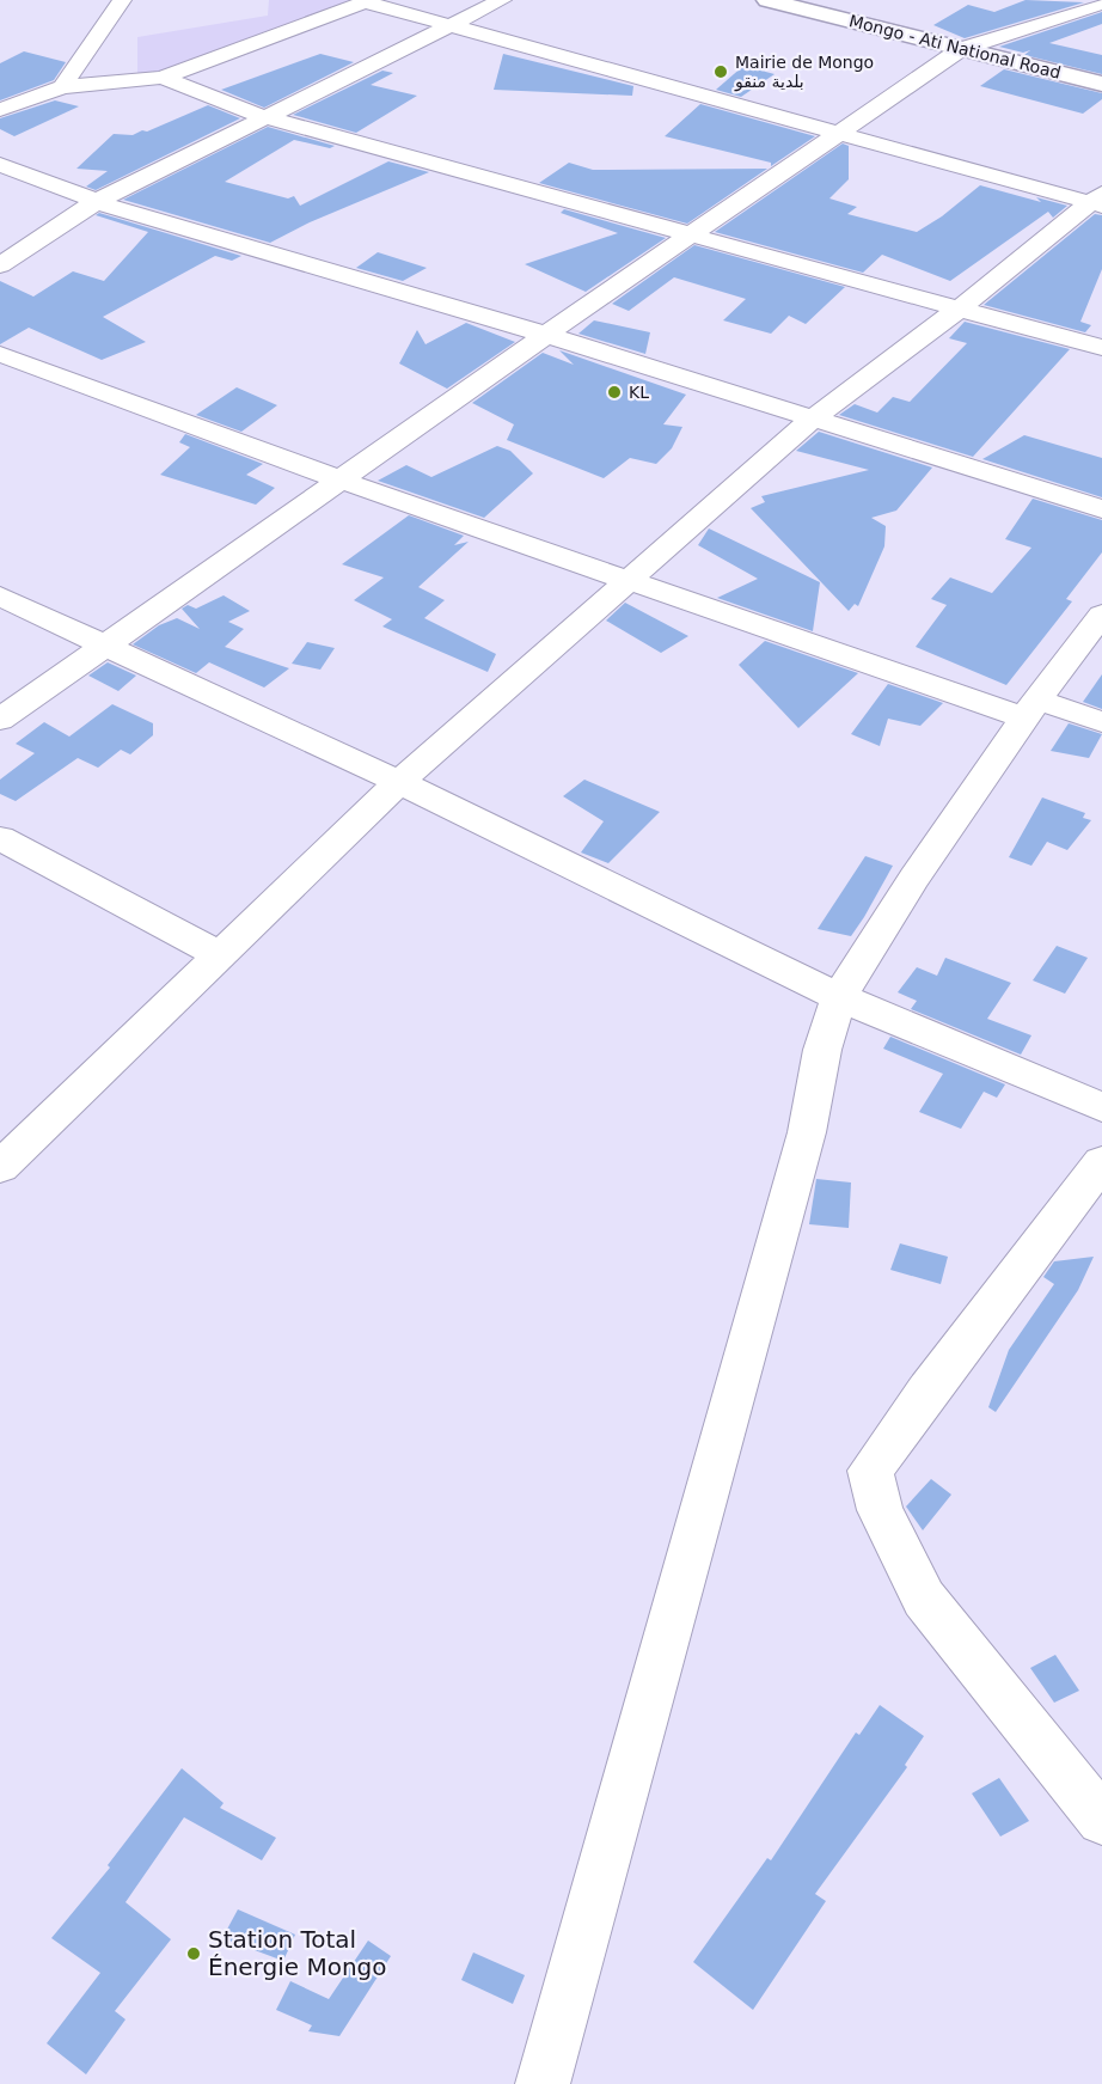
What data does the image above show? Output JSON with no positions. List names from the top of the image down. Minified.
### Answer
{"streets":{"main road":["Mongo - Ati National Road"]},"places":["Mairie de Mongo بلدية منقو","KL","Station Total Énergie Mongo"]}
